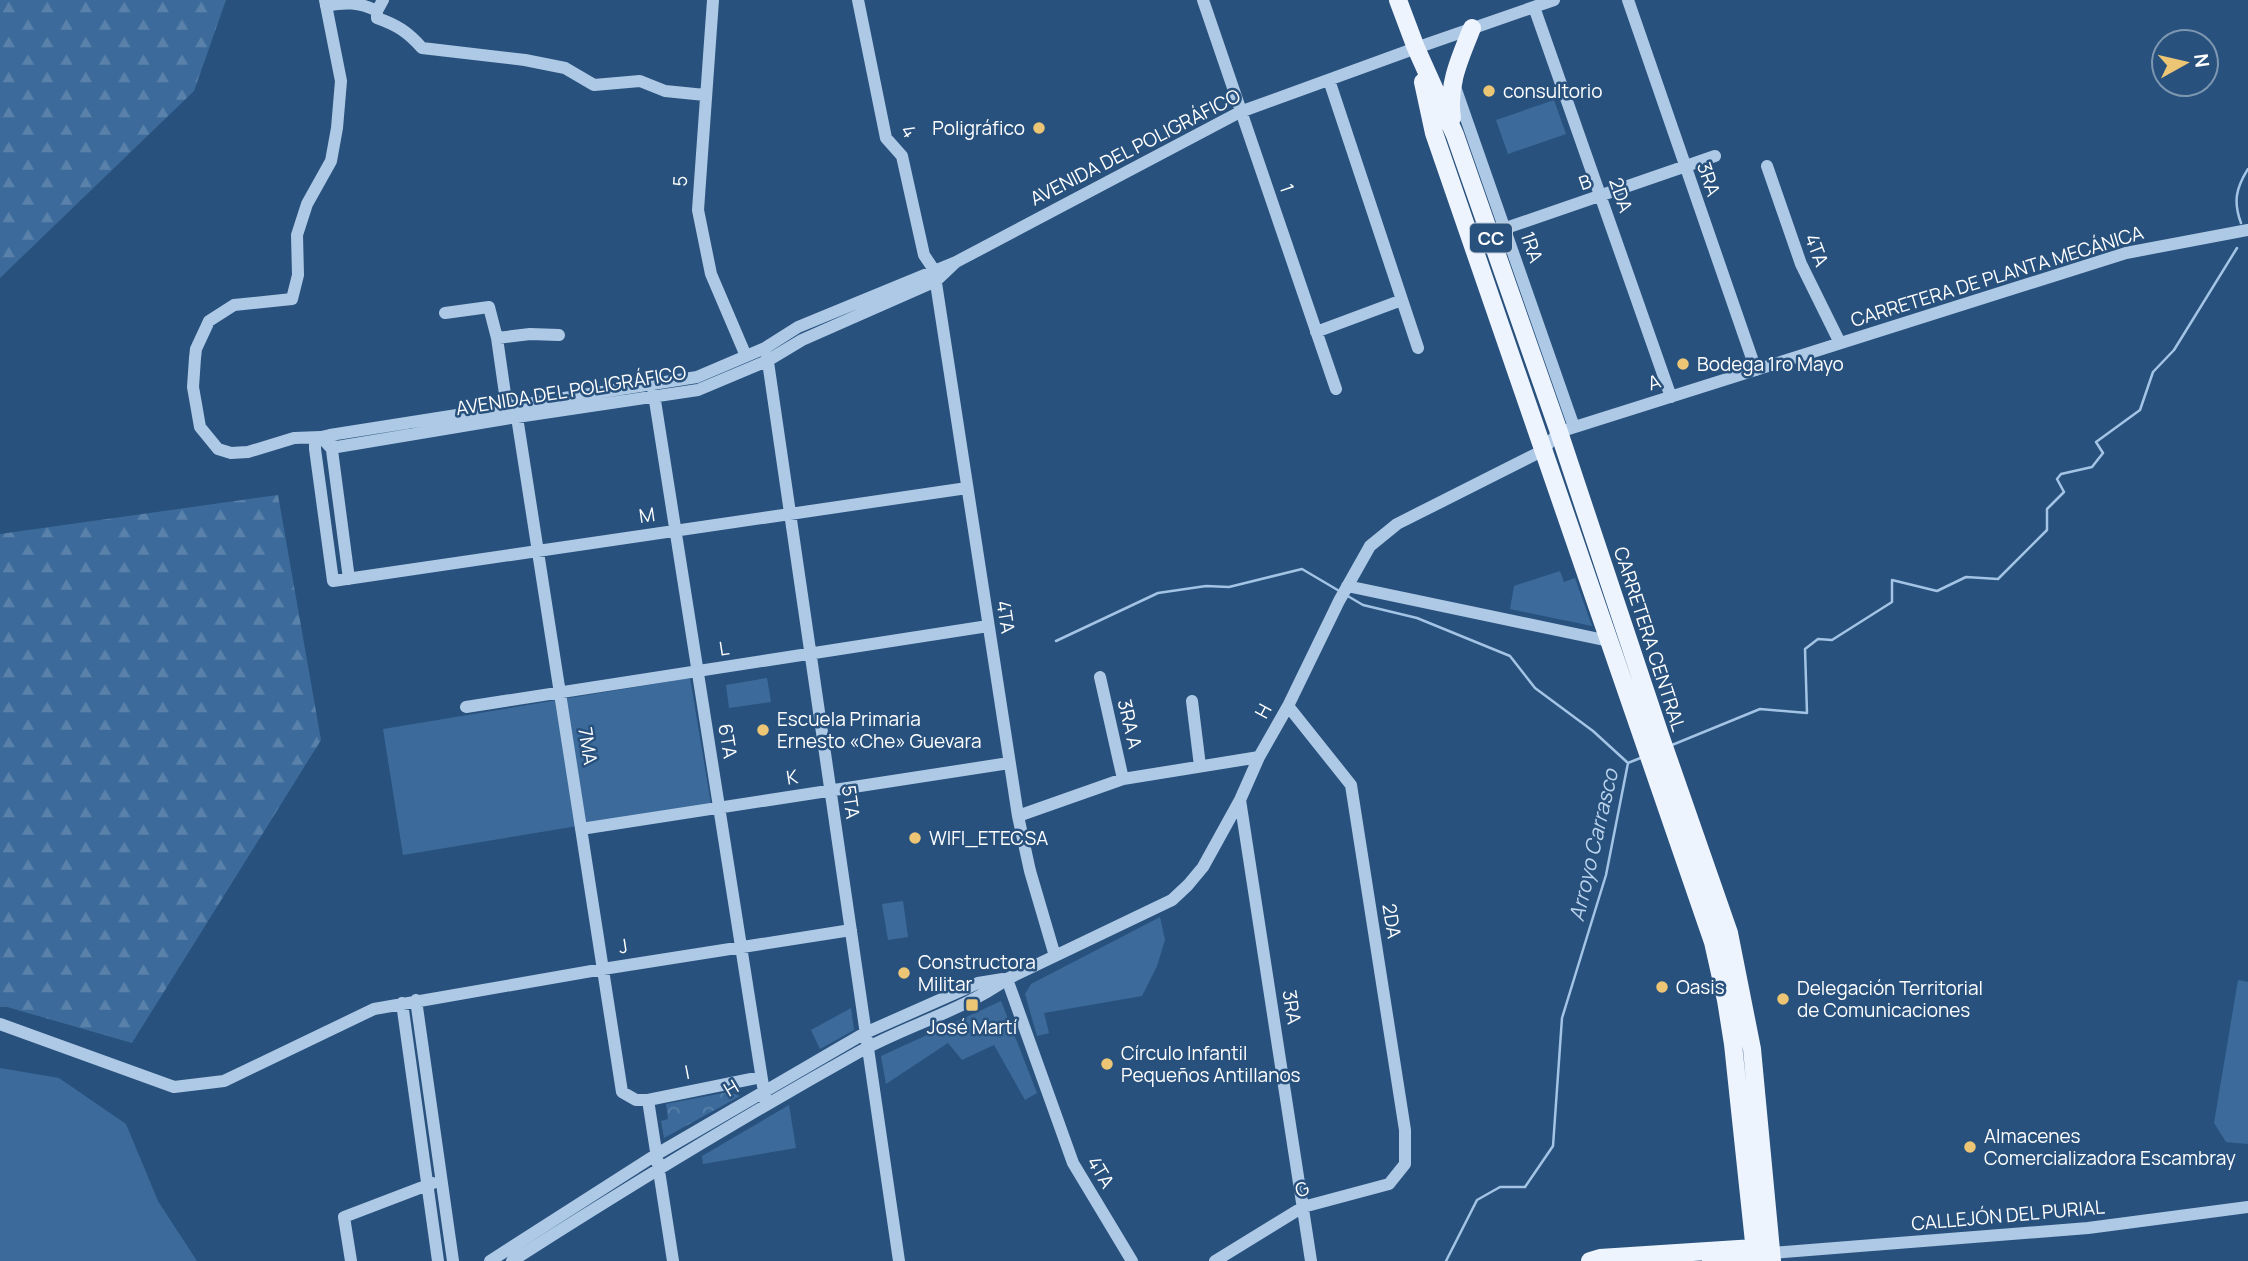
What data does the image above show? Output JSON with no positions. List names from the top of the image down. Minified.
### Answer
{"streets":{"main road":["CC","CARRETERA CENTRAL"],"street":["4","AVENIDA DEL POLIGRÁFICO","3RA","5","B","1","2DA","1RA","4TA","CARRETERA DE PLANTA MECÁNICA","A","M","L","H","3RA A","6TA","7MA","K","5TA","J","I","G","CALLEJÓN DEL PURIAL"]},"crossings":[["4","AVENIDA DEL POLIGRÁFICO"],["4","4TA"],["AVENIDA DEL POLIGRÁFICO","5"],["AVENIDA DEL POLIGRÁFICO","1"],["AVENIDA DEL POLIGRÁFICO","2DA"],["AVENIDA DEL POLIGRÁFICO","4TA"],["AVENIDA DEL POLIGRÁFICO","M"],["AVENIDA DEL POLIGRÁFICO","CARRETERA CENTRAL"],["AVENIDA DEL POLIGRÁFICO","6TA"],["AVENIDA DEL POLIGRÁFICO","7MA"],["AVENIDA DEL POLIGRÁFICO","5TA"],["3RA","B"],["3RA","A"],["3RA","H"],["3RA","G"],["B","2DA"],["B","1RA"],["2DA","A"],["2DA","H"],["2DA","G"],["1RA","A"],["1RA","CARRETERA CENTRAL"],["4TA","CARRETERA DE PLANTA MECÁNICA"],["4TA","A"],["4TA","M"],["4TA","L"],["4TA","H"],["4TA","K"],["CARRETERA DE PLANTA MECÁNICA","A"],["A","CARRETERA CENTRAL"],["M","6TA"],["M","7MA"],["M","5TA"],["CARRETERA CENTRAL","H"],["CARRETERA CENTRAL","CALLEJÓN DEL PURIAL"],["L","6TA"],["L","7MA"],["L","5TA"],["H","6TA"],["H","5TA"],["6TA","K"],["6TA","J"],["6TA","I"],["7MA","K"],["7MA","J"],["7MA","I"],["K","5TA"],["5TA","J"]],"water":["Arroyo Carrasco"],"places":{"other":["consultorio","Poligráfico","Bodega 1ro Mayo","Escuela Primaria Ernesto «Che» Guevara","WIFI_ETECSA","Constructora Militar","Oasis","Delegación Territorial de Comunicaciones","Círculo Infantil Pequeños Antillanos","Almacenes Comercializadora Escambray"],"transit":["José Martí"]},"north":"right"}
